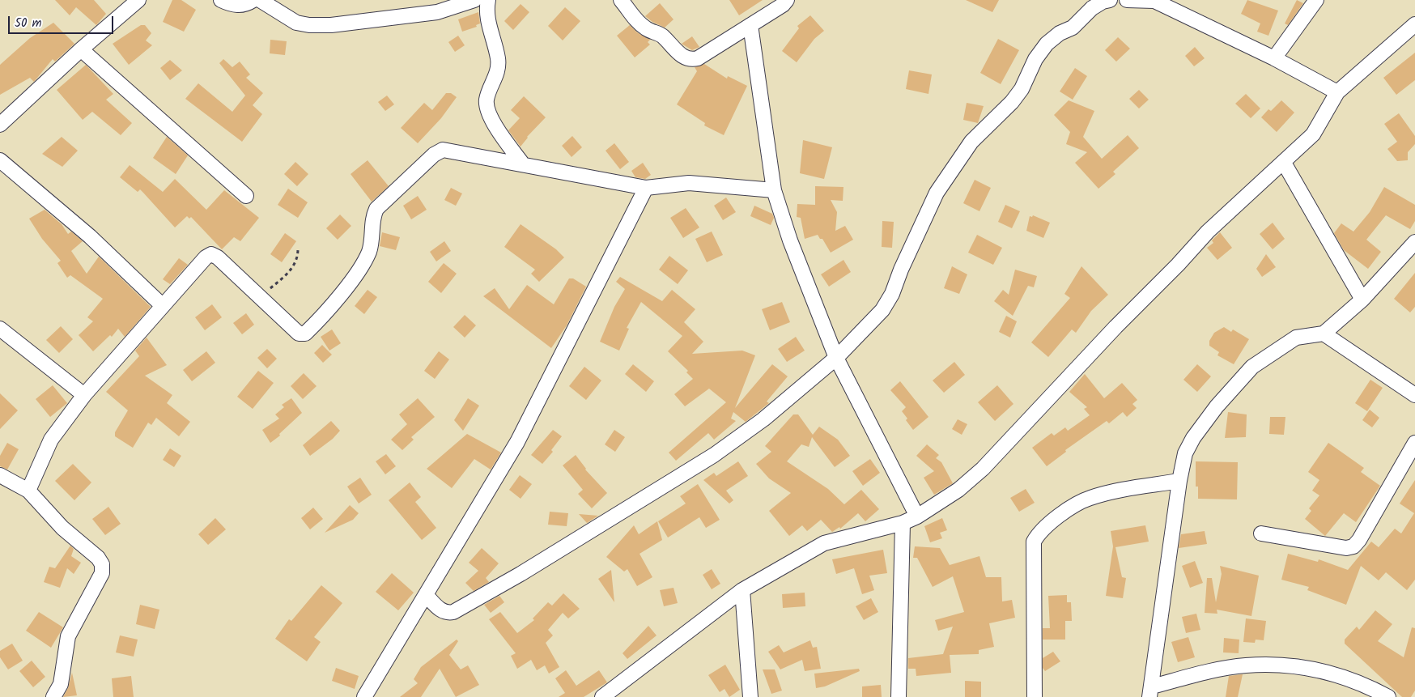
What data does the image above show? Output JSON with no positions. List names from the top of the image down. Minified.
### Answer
{"scale_bar":"50 m"}
